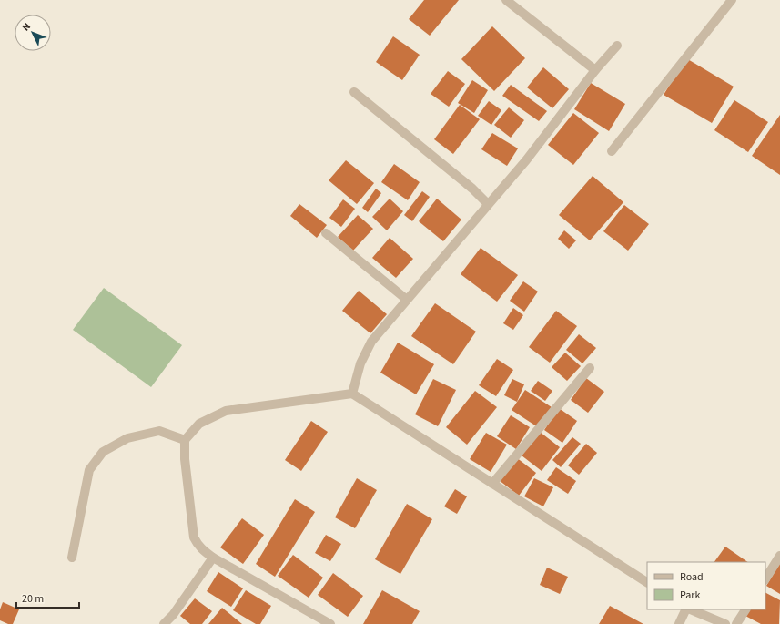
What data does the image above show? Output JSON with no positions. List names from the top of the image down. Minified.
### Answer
{"legend":["Road","Park"],"scale_bar":"20 m","north":"top left"}
